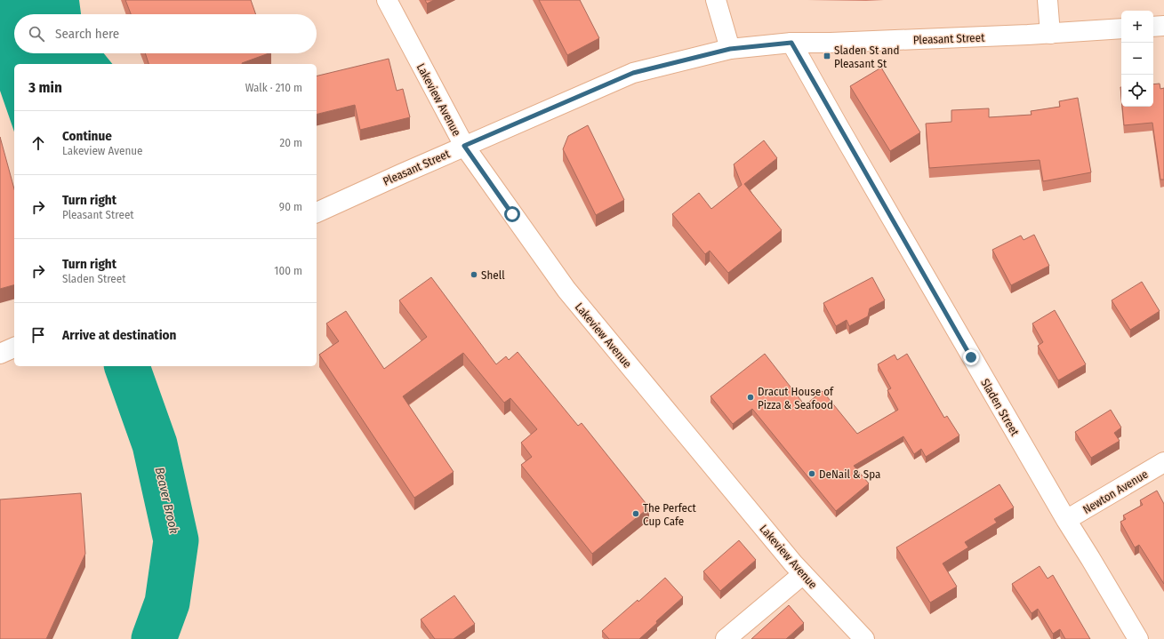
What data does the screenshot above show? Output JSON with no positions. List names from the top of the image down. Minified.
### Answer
{"streets":{"main road":["Pleasant Street","Lakeview Avenue","Sladen Street","Newton Avenue"]},"crossings":[["Pleasant Street","Lakeview Avenue"],["Pleasant Street","Sladen Street"],["Sladen Street","Newton Avenue"]],"water":["Beaver Brook"],"places":{"transit":["Sladen St and Pleasant St"],"other":["Shell","Dracut House of Pizza & Seafood","DeNail & Spa","The Perfect Cup Cafe"]},"page":{"map_buttons":["+","−"],"search":"Search here","heading":["3 min","Walk · 210 m"],"list":[["Continue","Lakeview Avenue","20 m"],["Turn right","Pleasant Street","90 m"],["Turn right","Sladen Street","100 m"],"Arrive at destination"]}}
